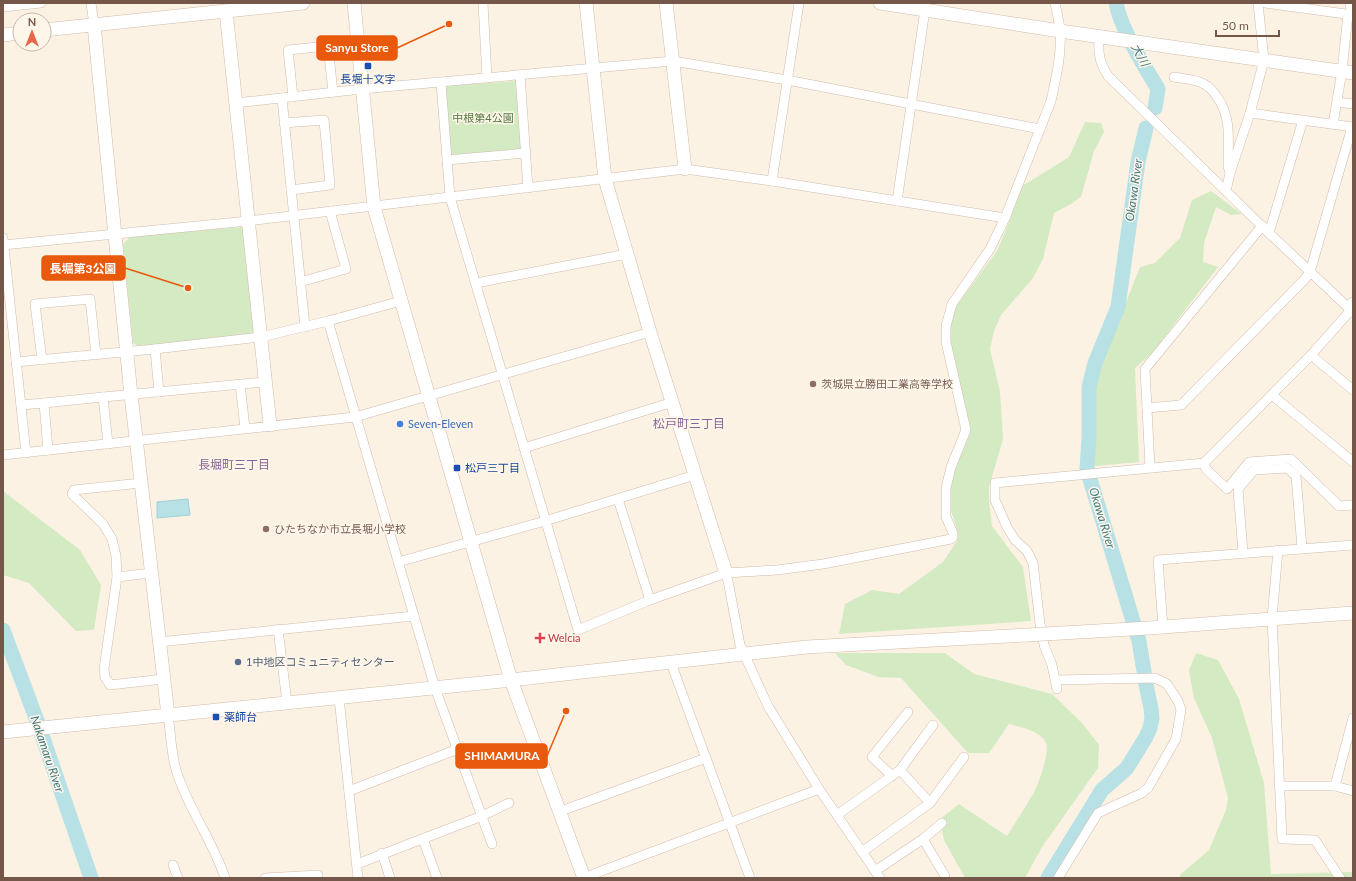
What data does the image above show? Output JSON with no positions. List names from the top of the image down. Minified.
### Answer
{"districts":["松戸町三丁目","長堀町三丁目"],"water":["大川","Okawa River","Nakamaru River"],"parks":["中根第4公園"],"places":{"other":["Sanyu Store","長堀第3公園","茨城県立勝田工業高等学校","Seven-Eleven","ひたちなか市立長堀小学校","1中地区コミュニティセンター","SHIMAMURA"],"transit":["長堀十文字","松戸三丁目","薬師台"],"health":["Welcia"]},"scale_bar":"50 m","north":"top"}
